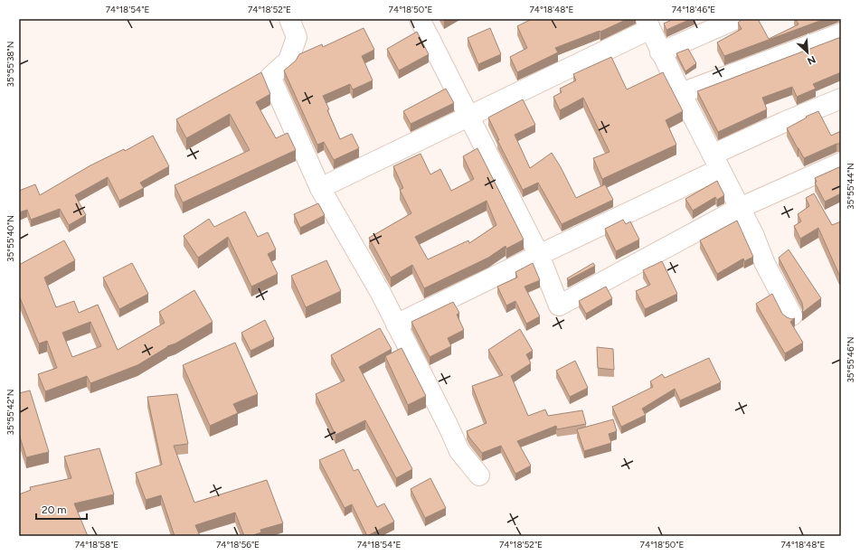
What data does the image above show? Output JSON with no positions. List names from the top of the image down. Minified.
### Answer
{"scale_bar":"20 m","north":"bottom right","coordinates":["74°18'54\"E","74°18'52\"E","74°18'50\"E","74°18'48\"E","74°18'46\"E","35°55'38\"N","35°55'44\"N","35°55'40\"N","35°55'46\"N","35°55'42\"N","74°18'58\"E","74°18'56\"E"]}
